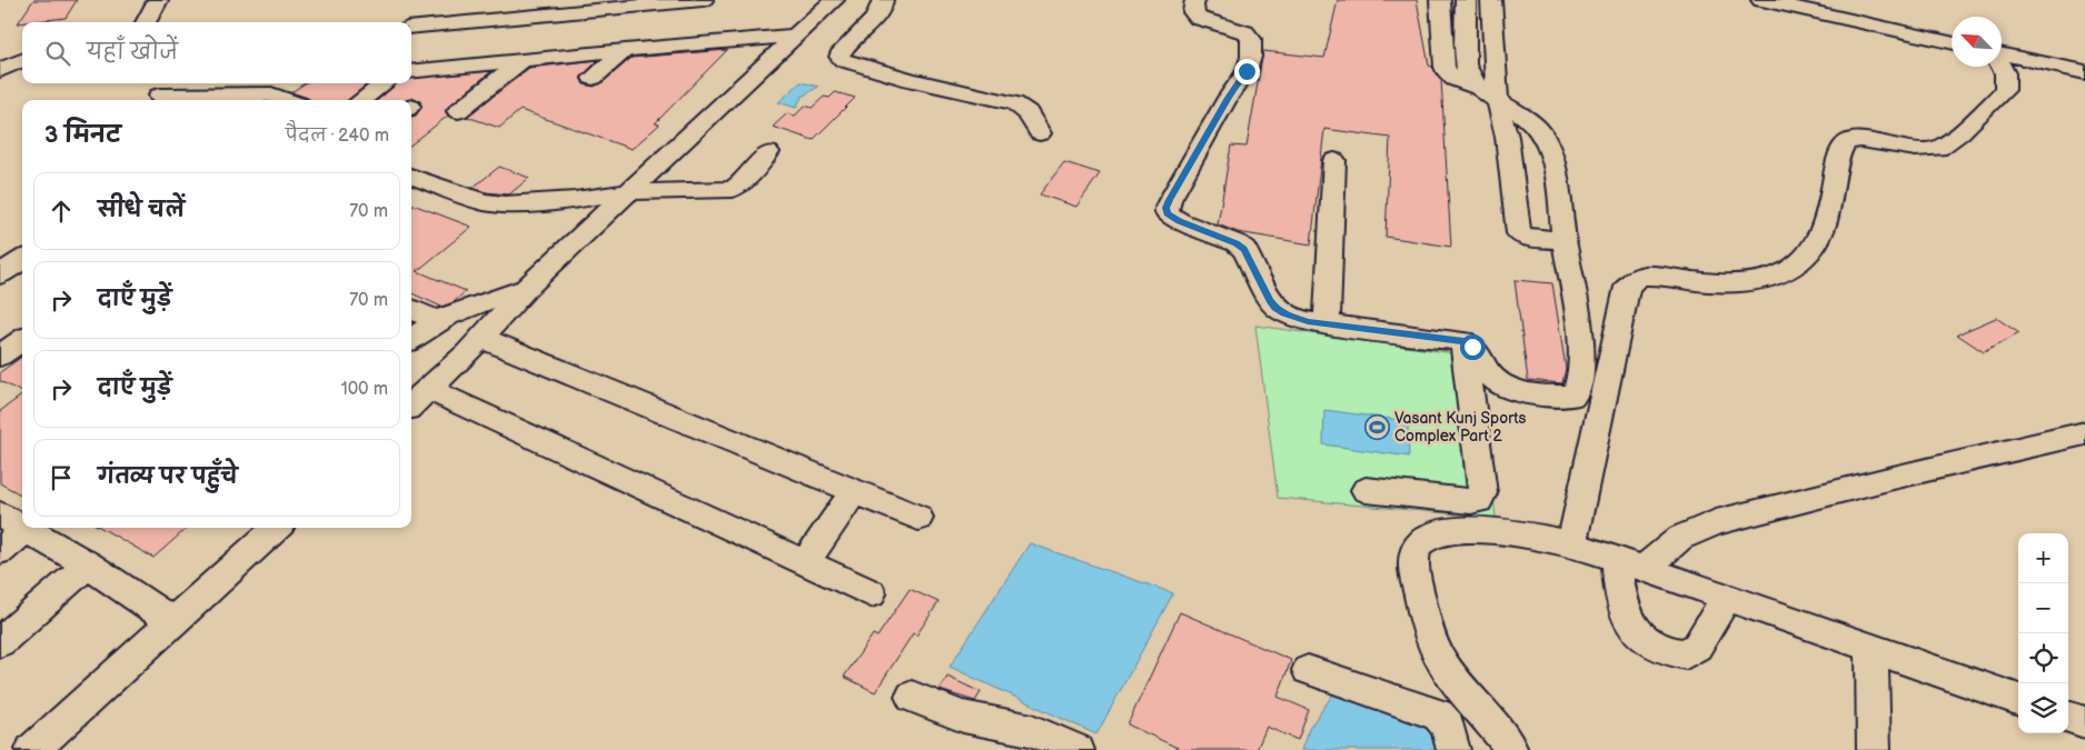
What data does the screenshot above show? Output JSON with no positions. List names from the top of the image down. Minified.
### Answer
{"places":{"sports":["Vasant Kunj Sports Complex Part 2"]},"north":"top left","page":{"search":"यहाँ खोजें","heading":["3 मिनट","पैदल · 240 m"],"list":[["सीधे चलें","70 m"],["दाएँ मुड़ें","70 m"],["दाएँ मुड़ें","100 m"],"गंतव्य पर पहुँचे"],"map_buttons":["+","−"]}}
